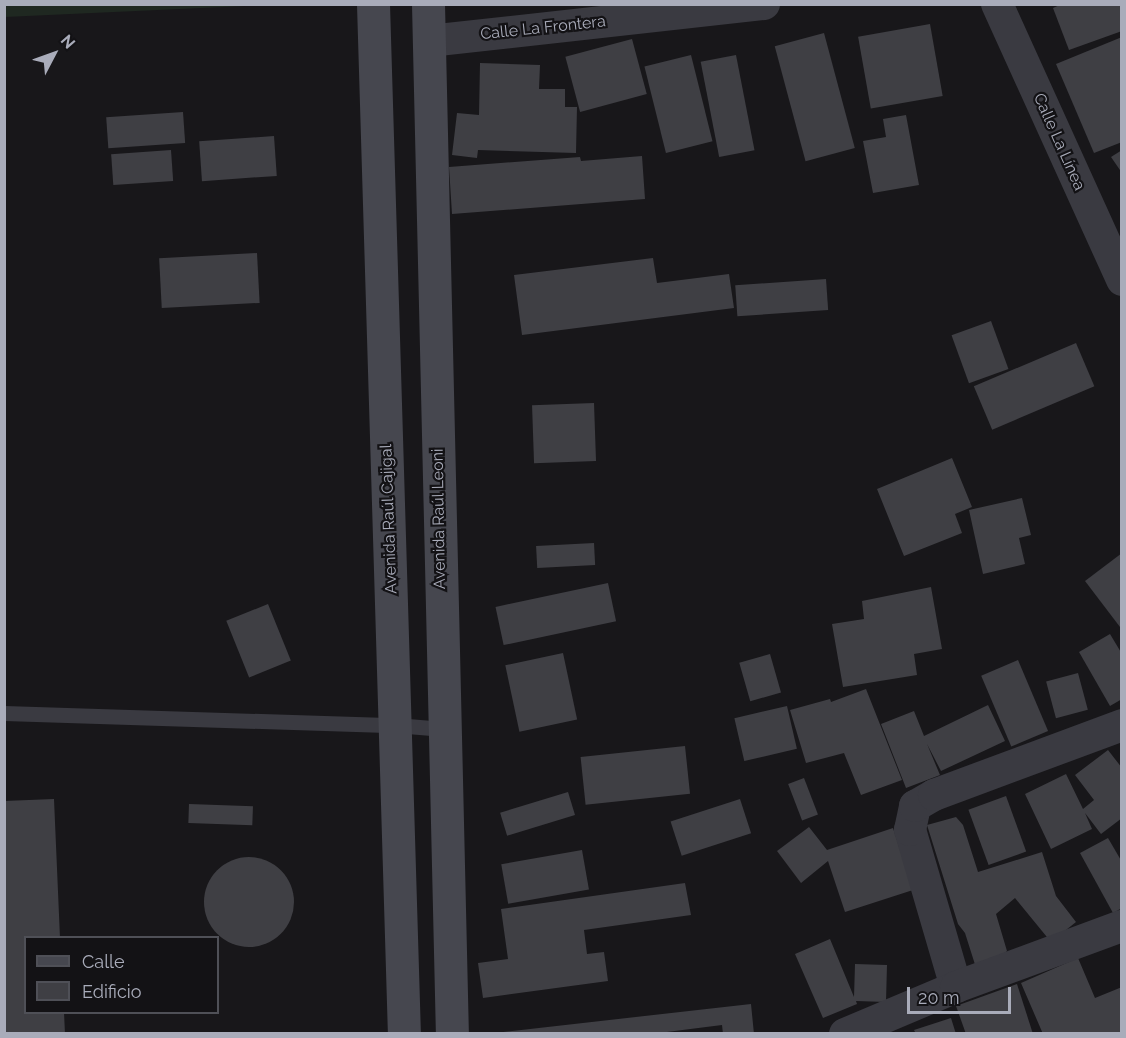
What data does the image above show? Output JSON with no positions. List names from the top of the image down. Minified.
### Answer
{"streets":{"main road":["Avenida Raúl Cajigal","Avenida Raúl Leoni"],"street":["Calle La Frontera","Calle La Línea"]},"crossings":[["Calle La Frontera","Avenida Raúl Leoni"]],"legend":["Calle","Edificio"],"scale_bar":"20 m","north":"top right"}
